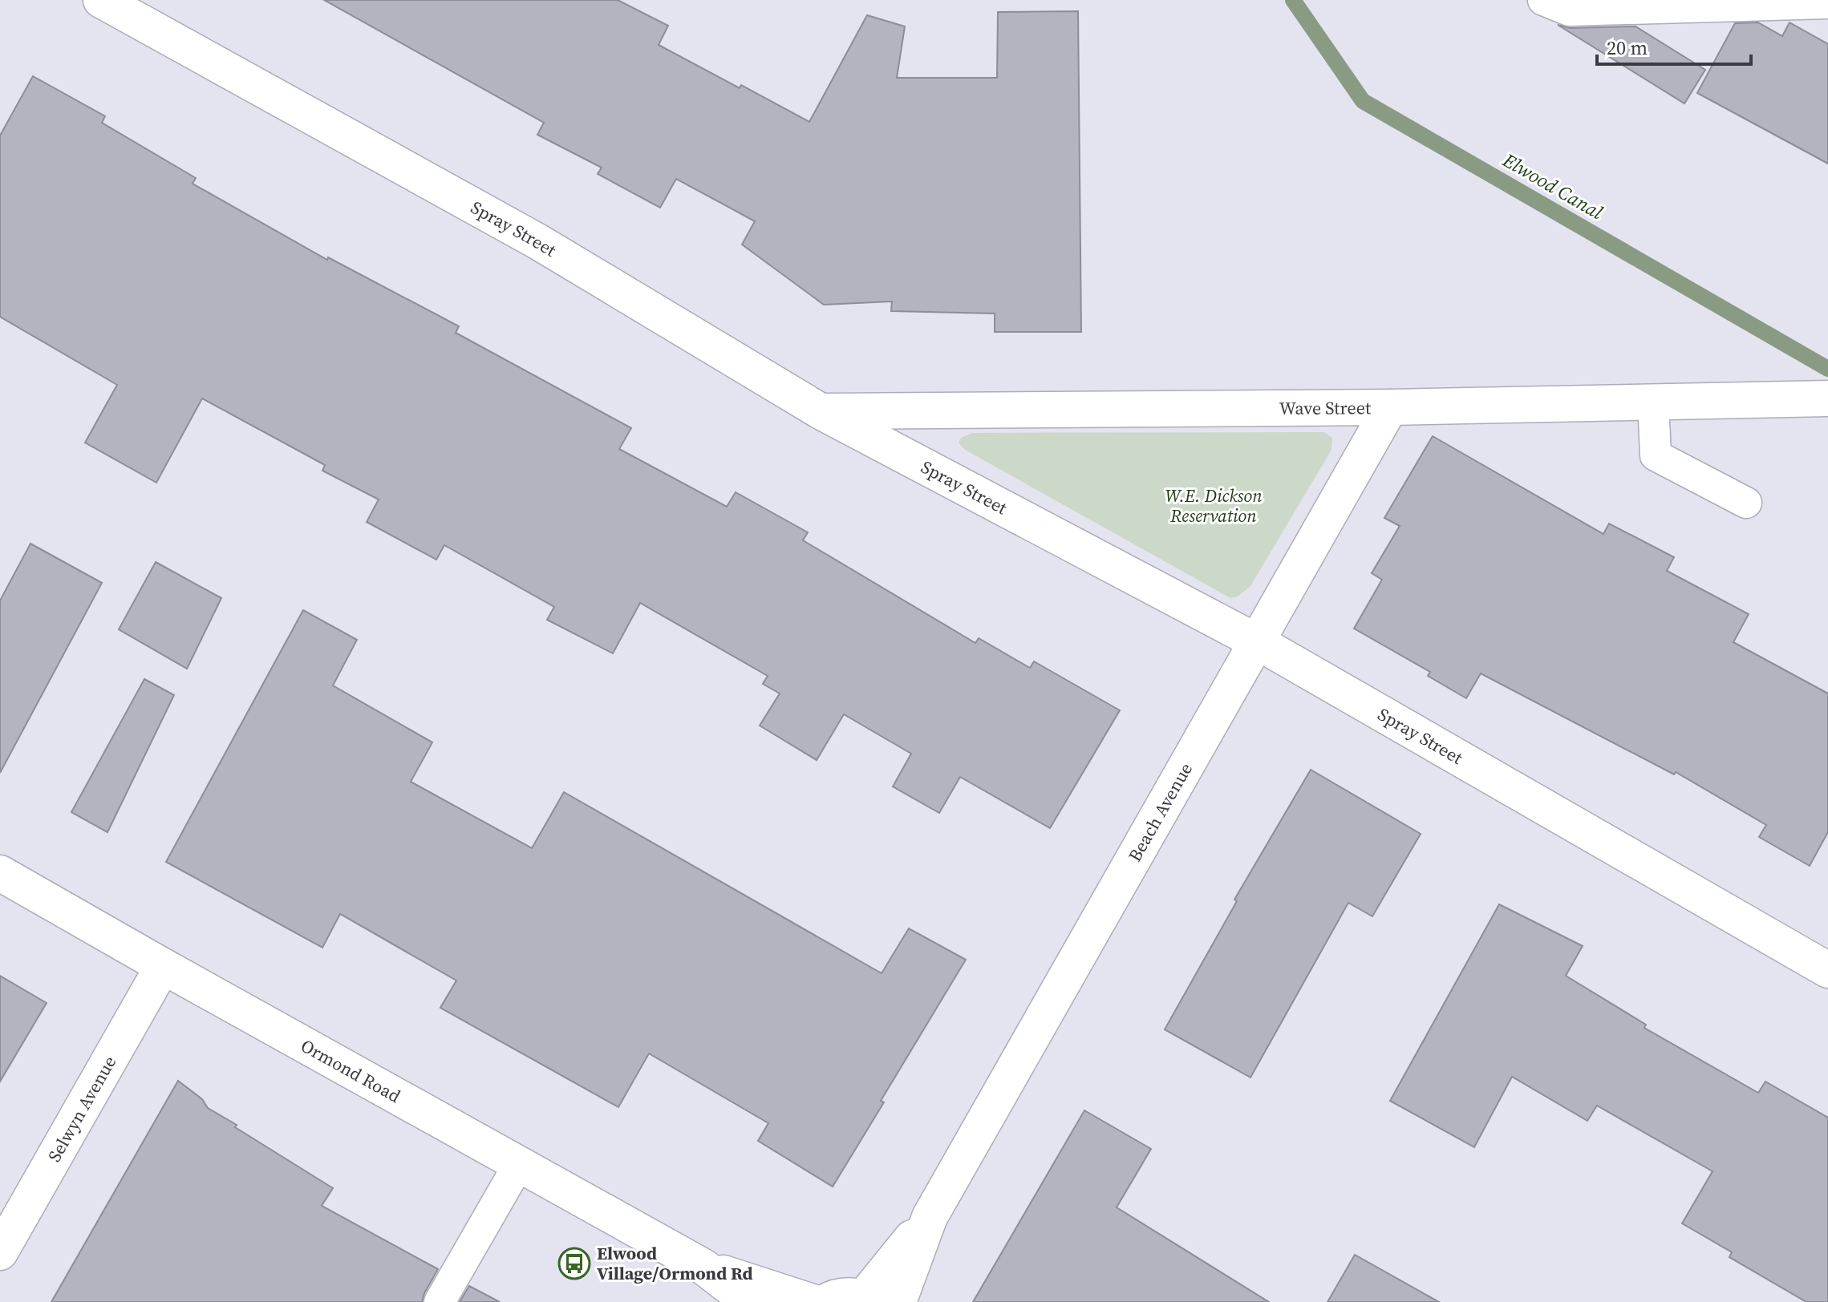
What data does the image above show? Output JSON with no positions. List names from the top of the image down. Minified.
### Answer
{"streets":{"street":["Spray Street","Wave Street","Beach Avenue","Ormond Road","Selwyn Avenue"]},"crossings":[["Spray Street","Wave Street"],["Spray Street","Beach Avenue"],["Wave Street","Beach Avenue"],["Ormond Road","Selwyn Avenue"]],"water":["Elwood Canal"],"parks":["W.E. Dickson Reservation"],"places":{"bus stop":["Elwood Village/Ormond Rd"]},"scale_bar":"20 m"}
